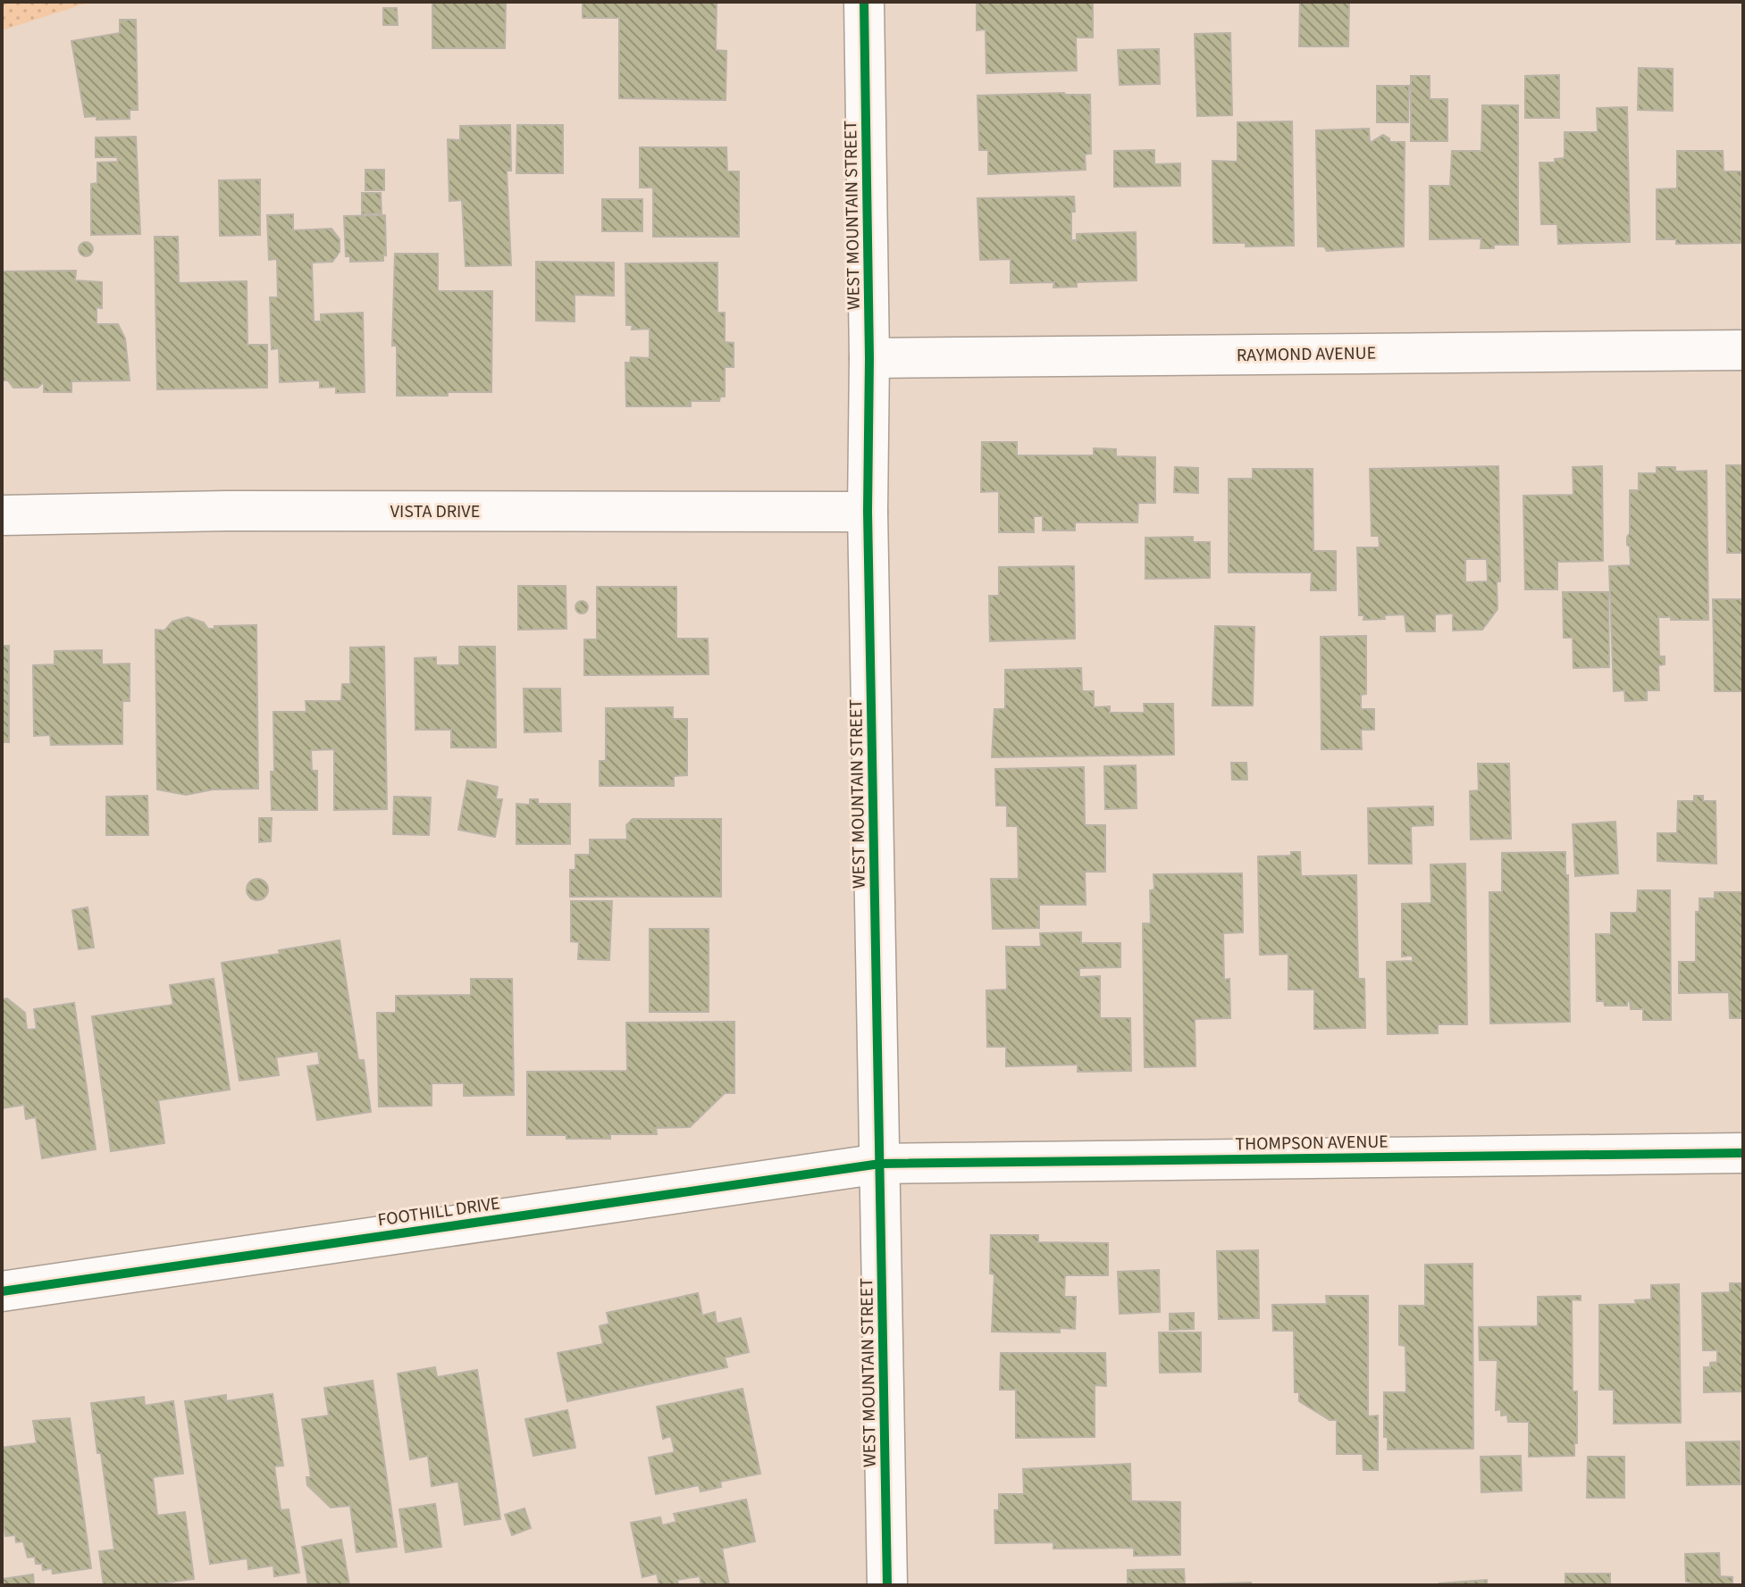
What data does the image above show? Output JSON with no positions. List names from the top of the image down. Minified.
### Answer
{"streets":{"street":["WEST MOUNTAIN STREET","RAYMOND AVENUE","VISTA DRIVE","THOMPSON AVENUE","FOOTHILL DRIVE"]},"crossings":[["WEST MOUNTAIN STREET","RAYMOND AVENUE"],["WEST MOUNTAIN STREET","VISTA DRIVE"],["WEST MOUNTAIN STREET","THOMPSON AVENUE"],["WEST MOUNTAIN STREET","FOOTHILL DRIVE"],["THOMPSON AVENUE","FOOTHILL DRIVE"]]}
